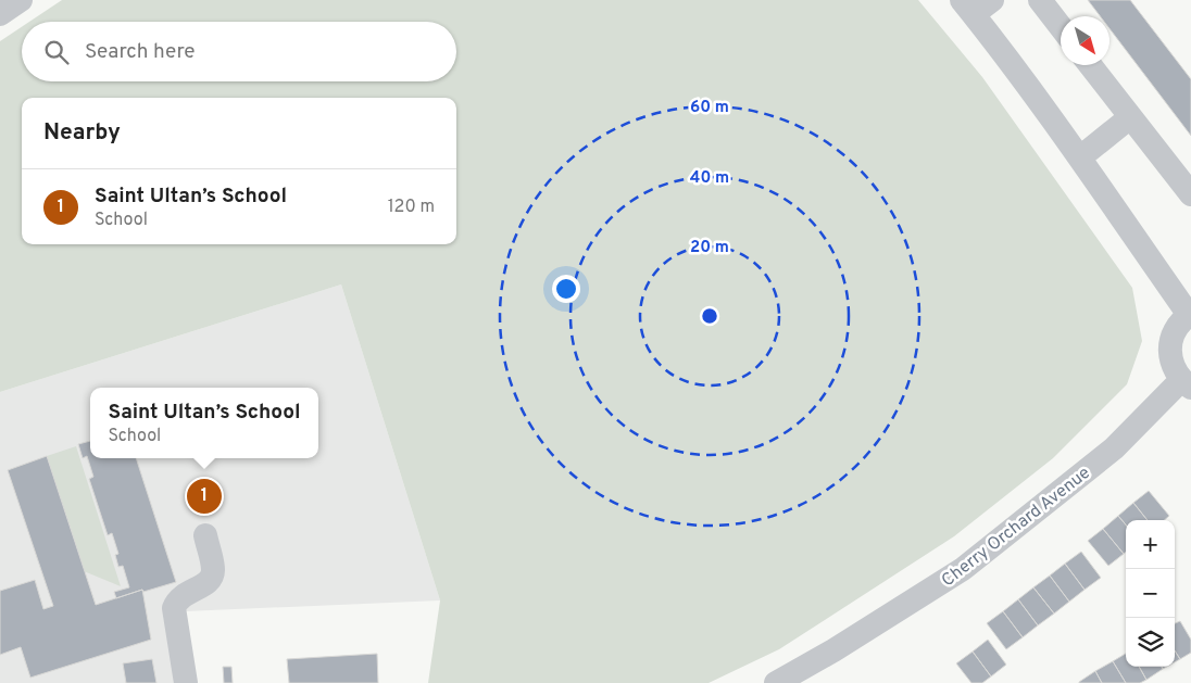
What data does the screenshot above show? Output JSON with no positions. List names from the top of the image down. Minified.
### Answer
{"streets":{"street":["Cherry Orchard Avenue"]},"north":"bottom right","page":{"search":"Search here","heading":"Nearby","list":[{"mark":"1","name":"Saint Ultan’s School","note":"School","value":"120 m"}],"popup":["Saint Ultan’s School","School"],"pins":"1","map_buttons":["+","−"]},"rings":["60 m","40 m","20 m"]}
